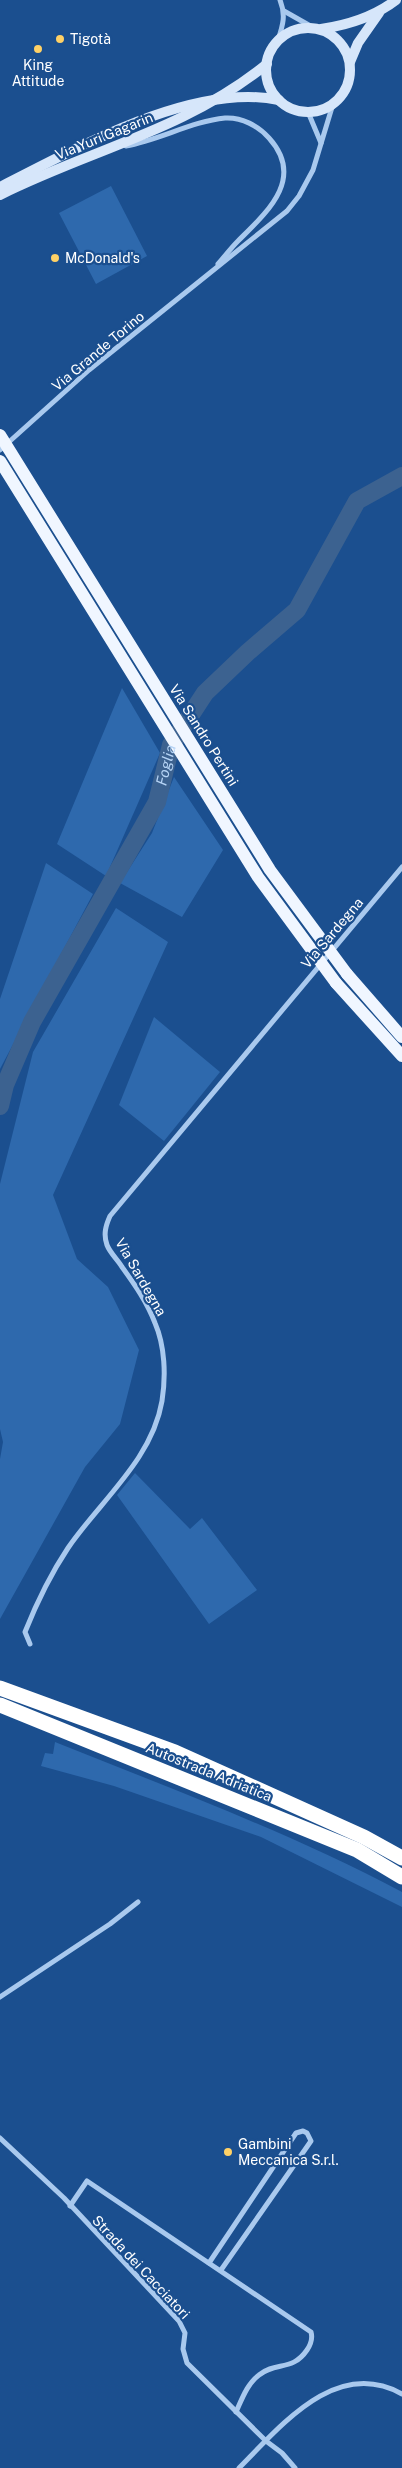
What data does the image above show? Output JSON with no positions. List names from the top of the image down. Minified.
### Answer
{"streets":{"highway":["Autostrada Adriatica"],"main road":["Via Yuri Gagarin","Via Sandro Pertini"],"street":["Via Grande Torino","Via Sardegna","Strada dei Cacciatori"]},"crossings":[["Via Yuri Gagarin","Via Grande Torino"]],"water":["Foglia"],"places":["Tigotà","King Attitude","McDonald's","Gambini Meccanica S.r.l."]}
